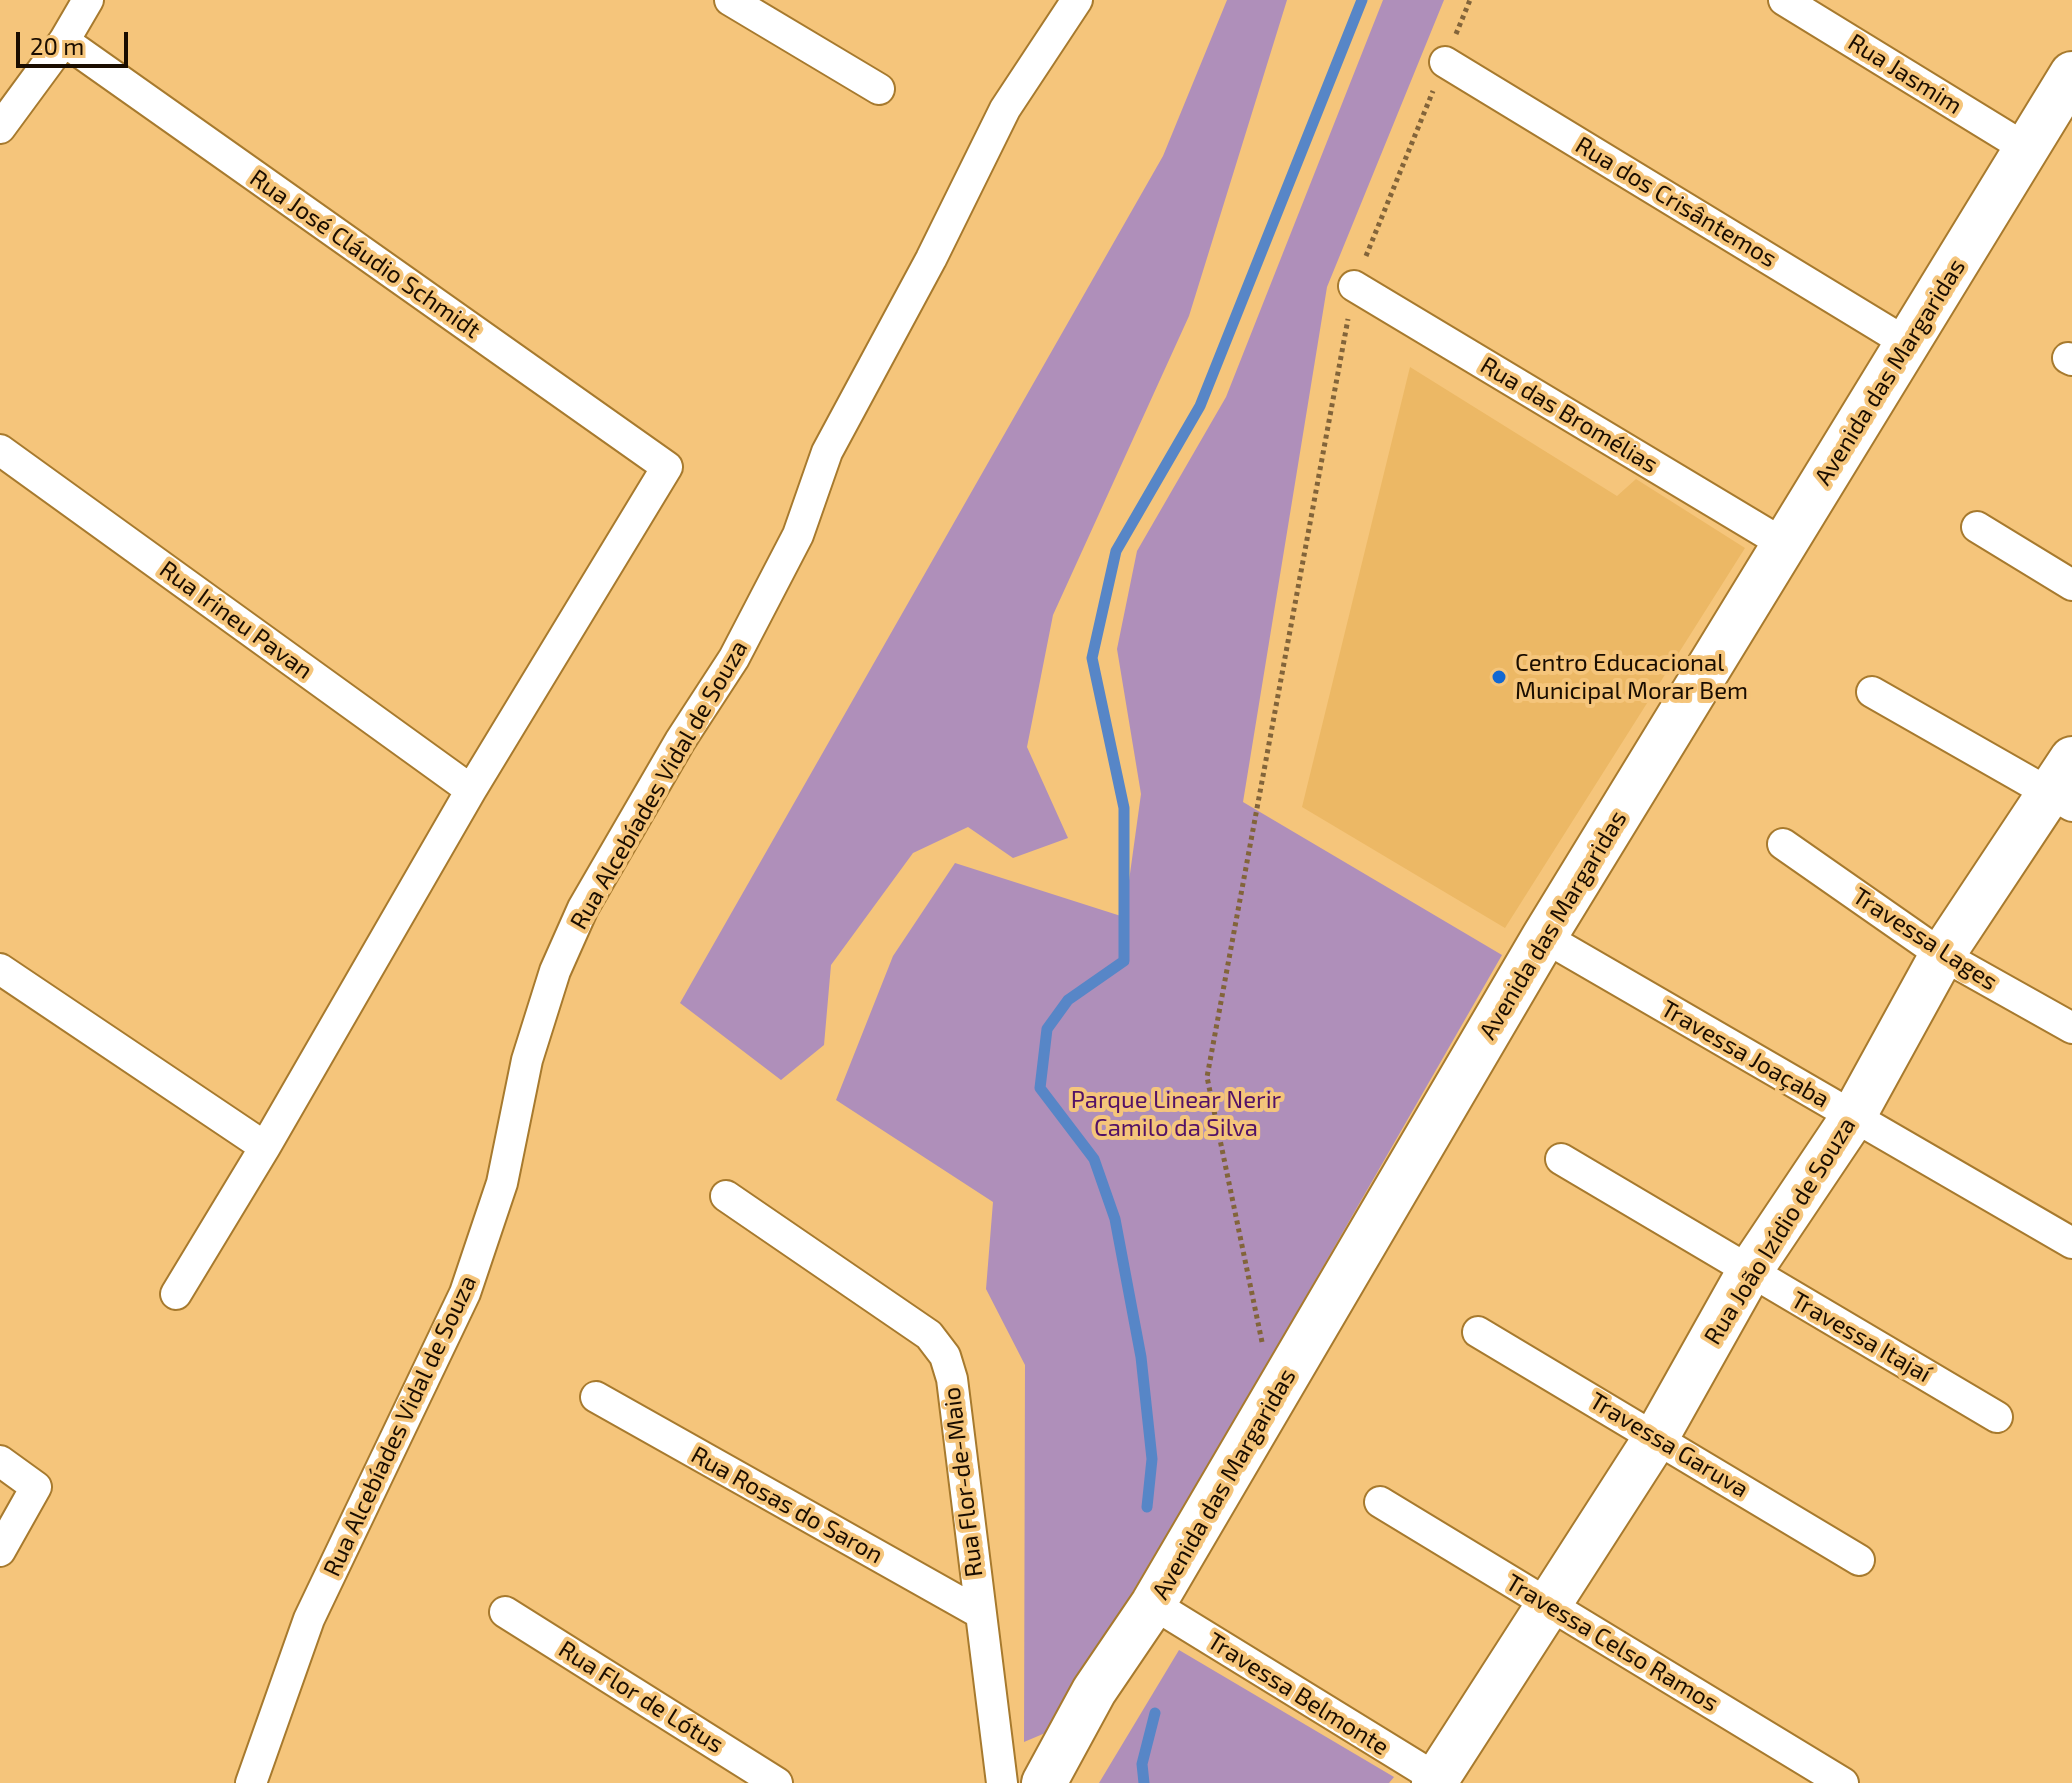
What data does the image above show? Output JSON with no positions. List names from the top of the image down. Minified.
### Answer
{"streets":{"street":["Rua Jasmim","Rua dos Crisântemos","Rua José Cláudio Schmidt","Avenida das Margaridas","Rua das Bromélias","Rua Irineu Pavan","Rua Alcebíades Vidal de Souza","Travessa Lages","Travessa Joaçaba","Rua João Izídio de Souza","Travessa Itajaí","Travessa Garuva","Rua Flor-de-Maio","Rua Rosas do Saron","Travessa Celso Ramos","Travessa Belmonte","Rua Flor de Lótus"]},"crossings":[["Rua Jasmim","Avenida das Margaridas"],["Rua dos Crisântemos","Avenida das Margaridas"],["Rua José Cláudio Schmidt","Rua Irineu Pavan"],["Avenida das Margaridas","Rua das Bromélias"],["Avenida das Margaridas","Travessa Joaçaba"],["Avenida das Margaridas","Travessa Belmonte"],["Travessa Lages","Rua João Izídio de Souza"],["Travessa Joaçaba","Rua João Izídio de Souza"],["Rua João Izídio de Souza","Travessa Itajaí"],["Rua João Izídio de Souza","Travessa Garuva"],["Rua João Izídio de Souza","Travessa Celso Ramos"],["Rua João Izídio de Souza","Travessa Belmonte"],["Rua Flor-de-Maio","Rua Rosas do Saron"]],"parks":["Parque Linear Nerir Camilo da Silva"],"places":["Centro Educacional Municipal Morar Bem"],"scale_bar":"20 m"}
